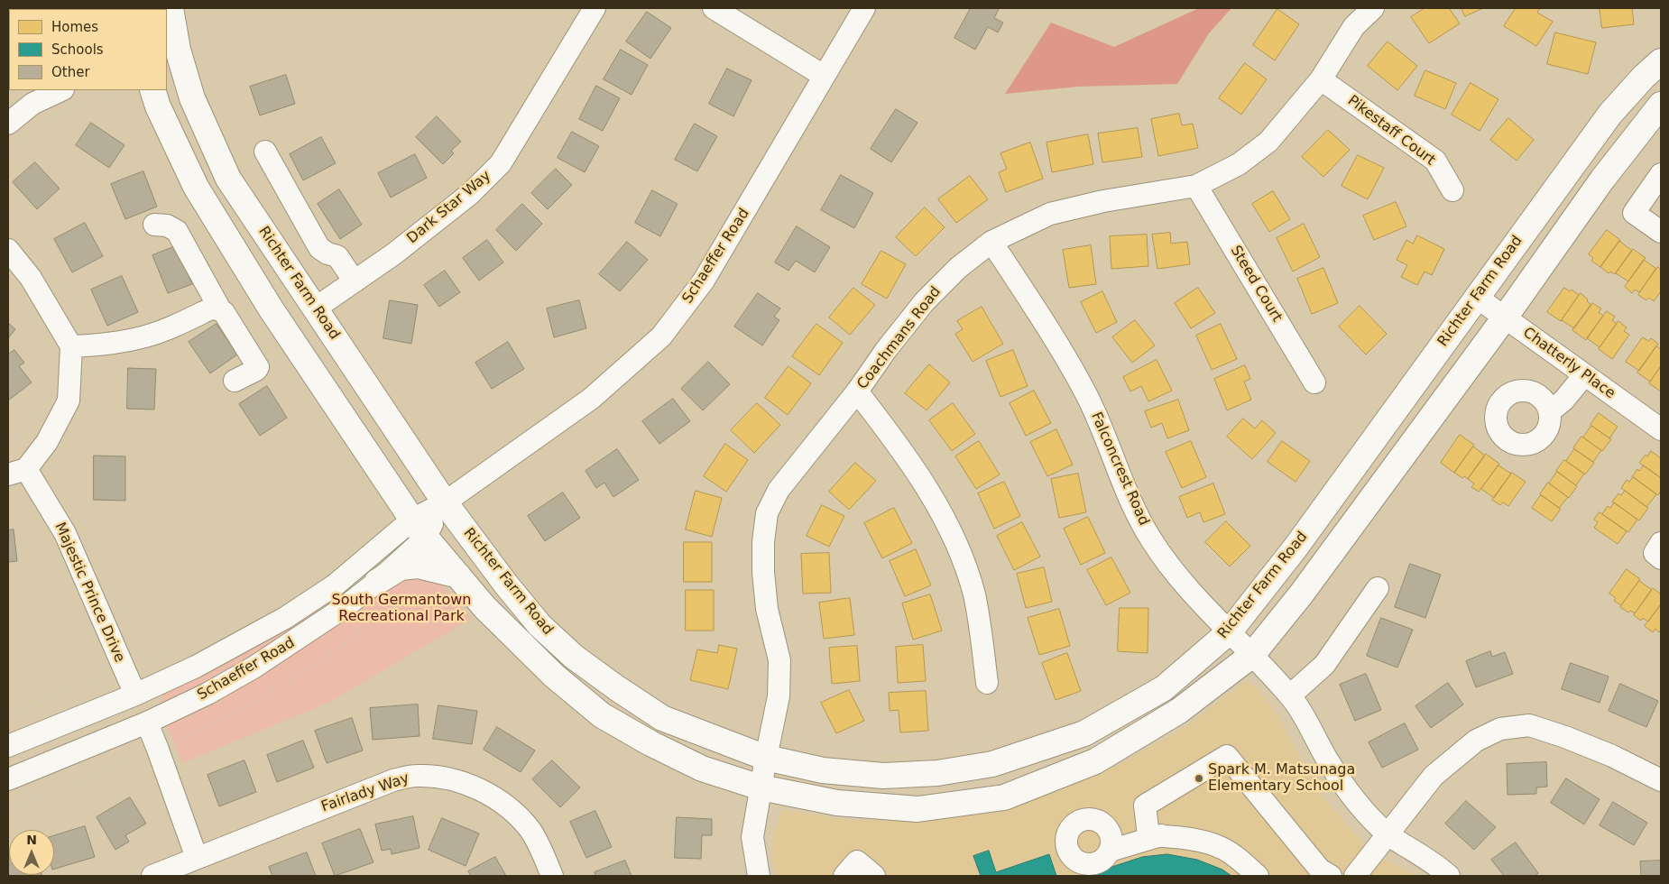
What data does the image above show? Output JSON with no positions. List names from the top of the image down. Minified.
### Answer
{"streets":{"main road":["Richter Farm Road"],"street":["Pikestaff Court","Dark Star Way","Schaeffer Road","Steed Court","Coachmans Road","Chatterly Place","Falconcrest Road","Majestic Prince Drive","Fairlady Way"]},"crossings":[["Pikestaff Court","Coachmans Road"],["Dark Star Way","Richter Farm Road"],["Schaeffer Road","Richter Farm Road"],["Schaeffer Road","Majestic Prince Drive"],["Richter Farm Road","Coachmans Road"],["Richter Farm Road","Chatterly Place"],["Richter Farm Road","Falconcrest Road"],["Steed Court","Coachmans Road"],["Coachmans Road","Falconcrest Road"]],"parks":["South Germantown Recreational Park"],"places":["Spark M. Matsunaga Elementary School"],"legend":["Homes","Schools","Other"],"north":"top"}
